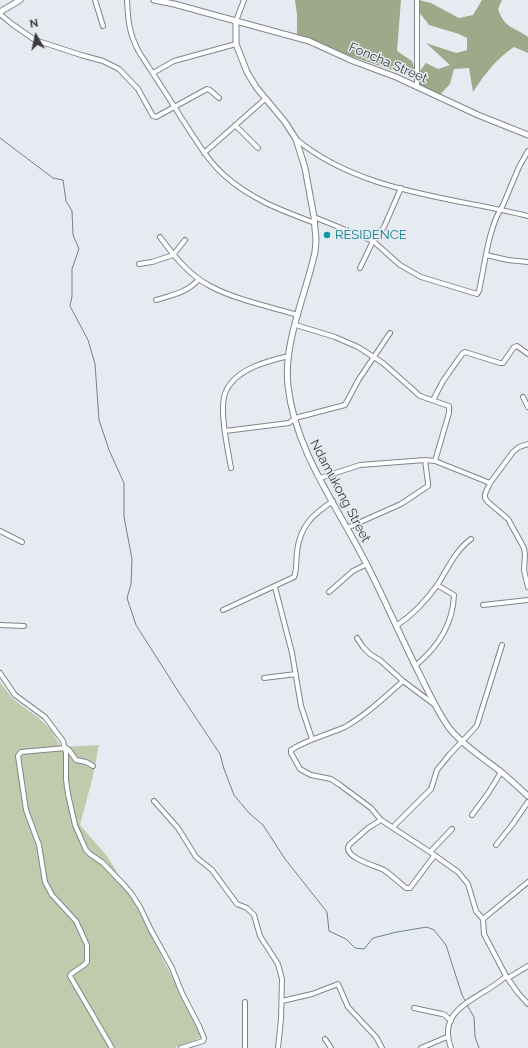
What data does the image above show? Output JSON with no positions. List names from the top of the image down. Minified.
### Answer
{"streets":{"main road":["Foncha Street","Ndamukong Street"]},"crossings":[["Foncha Street","Ndamukong Street"]],"places":["RÉSIDENCE"],"north":"top"}
